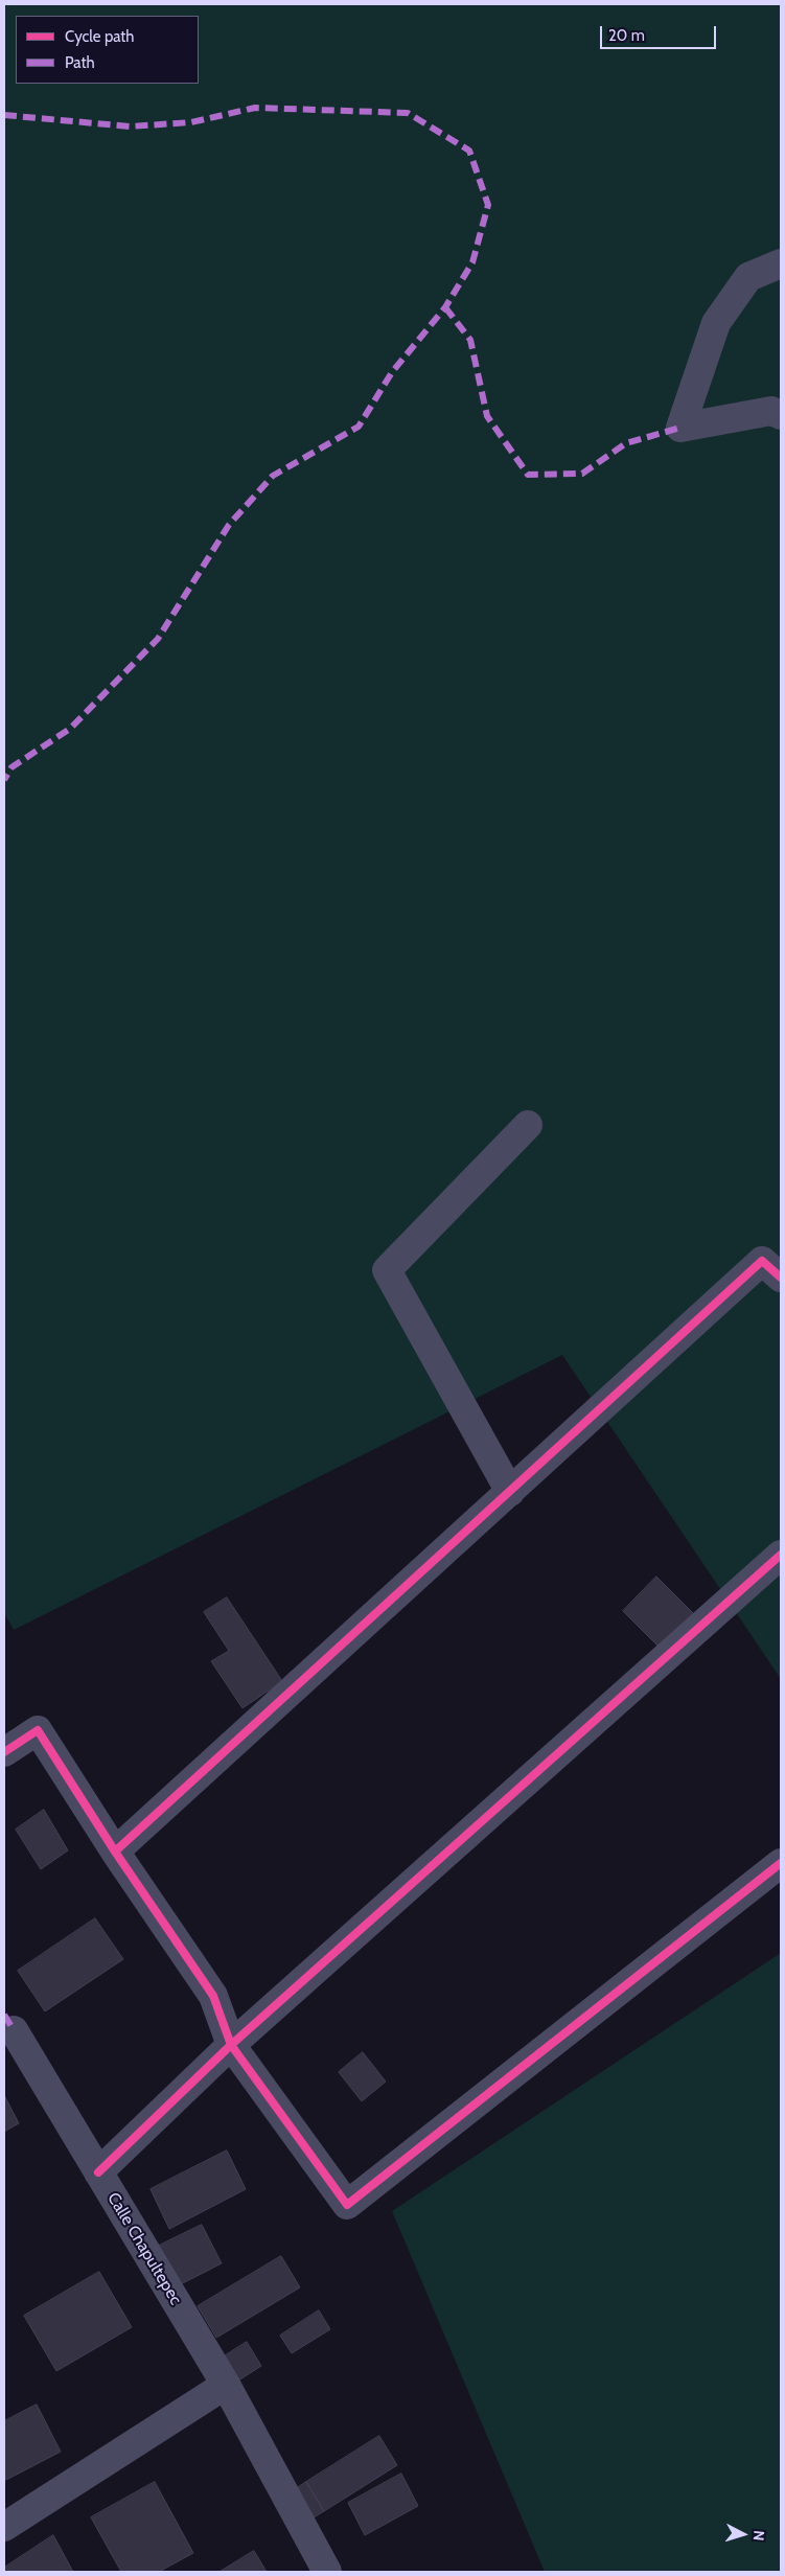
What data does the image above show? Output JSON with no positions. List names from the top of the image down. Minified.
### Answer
{"streets":{"street":["Calle Chapultepec"]},"legend":["Cycle path","Path"],"scale_bar":"20 m","north":"right"}
